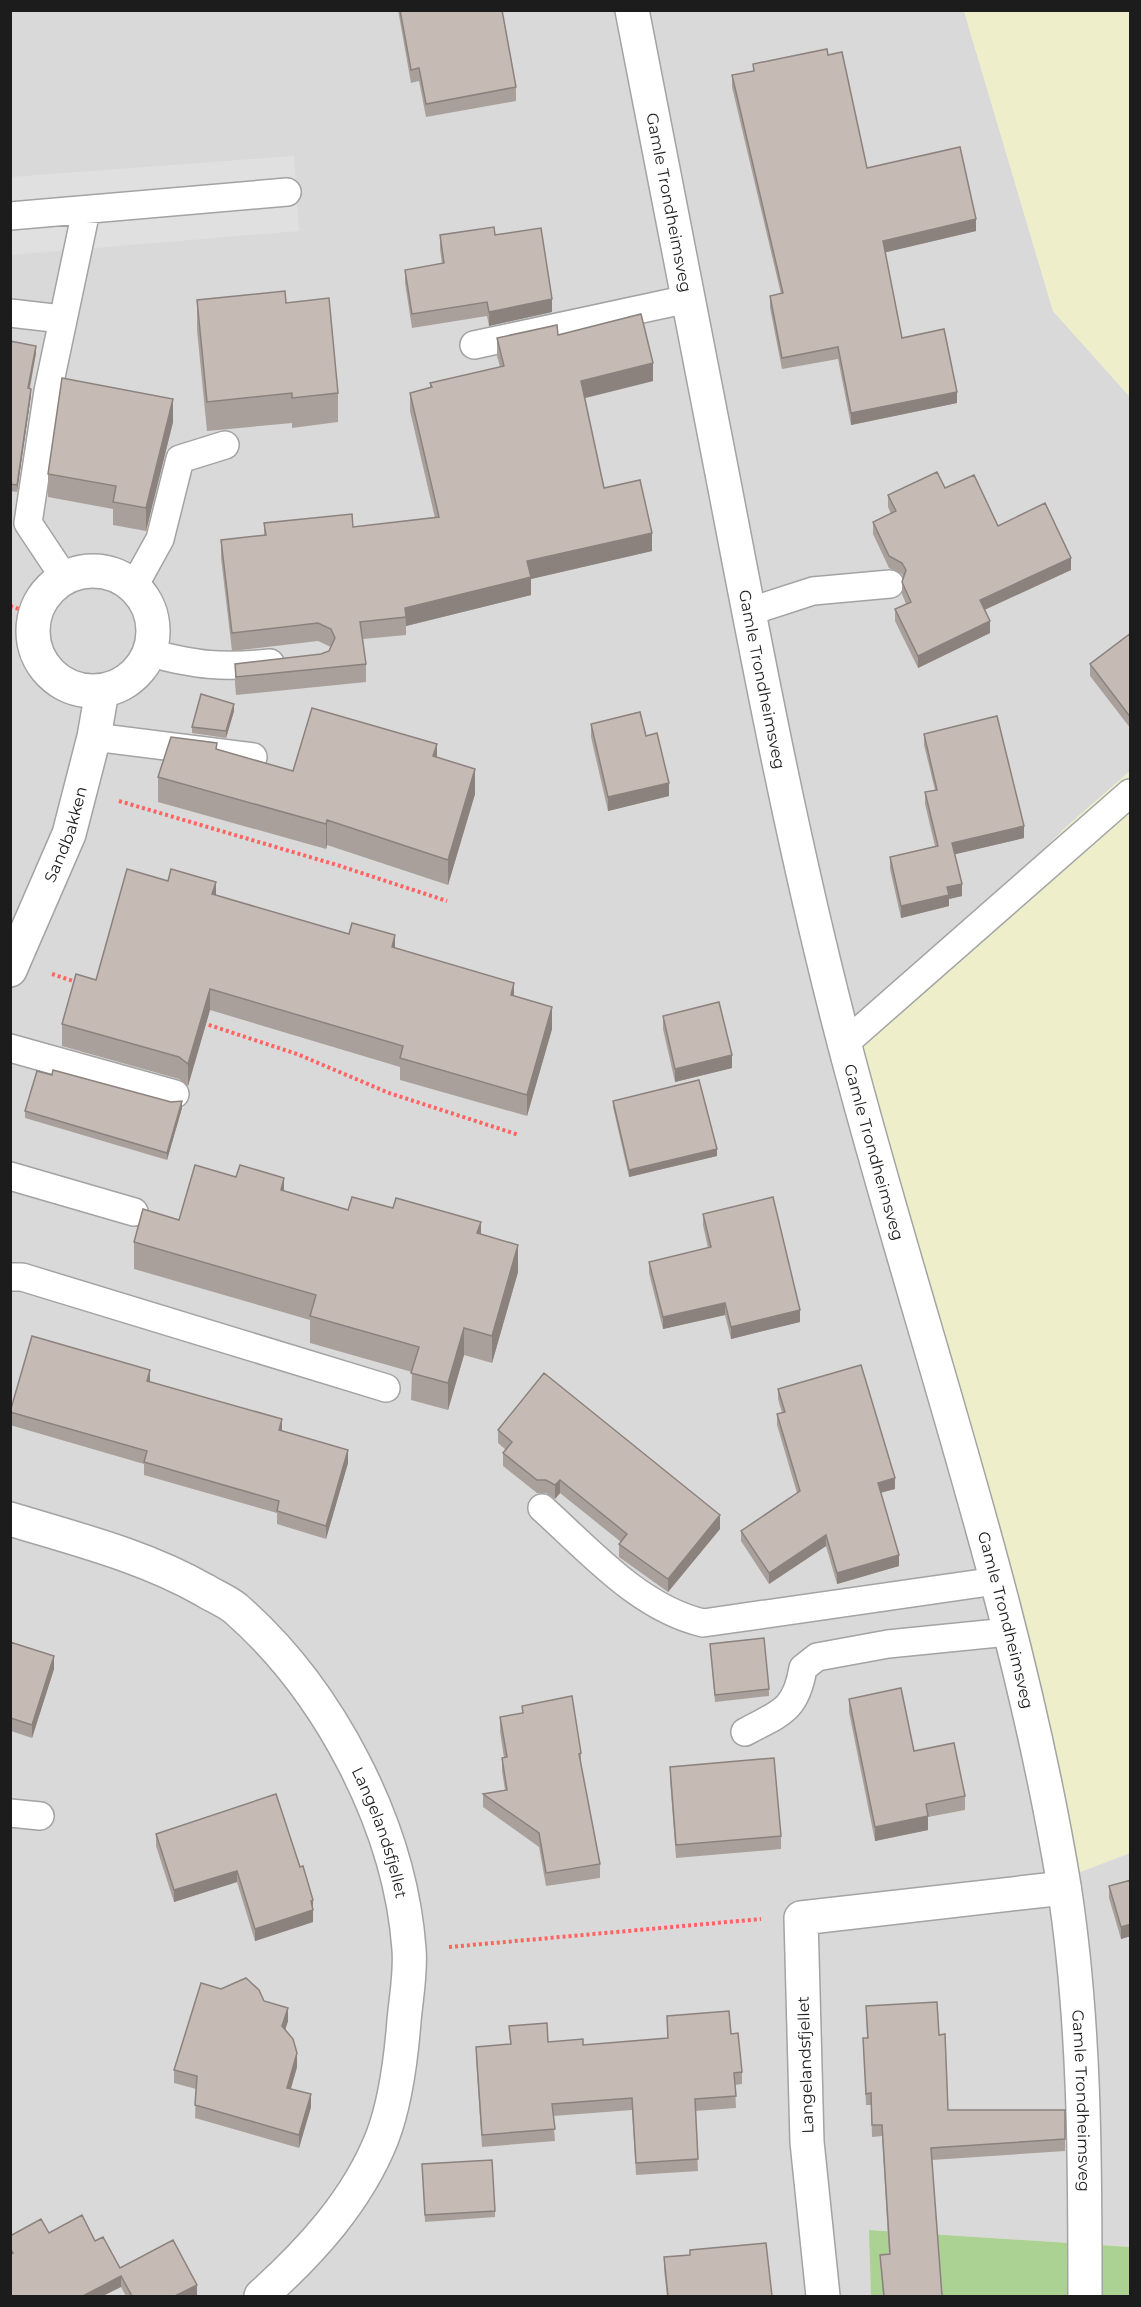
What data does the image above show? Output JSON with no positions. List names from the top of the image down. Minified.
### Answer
{"streets":{"street":["Gamle Trondheimsveg","Sandbakken","Langelandsfjellet"]}}
